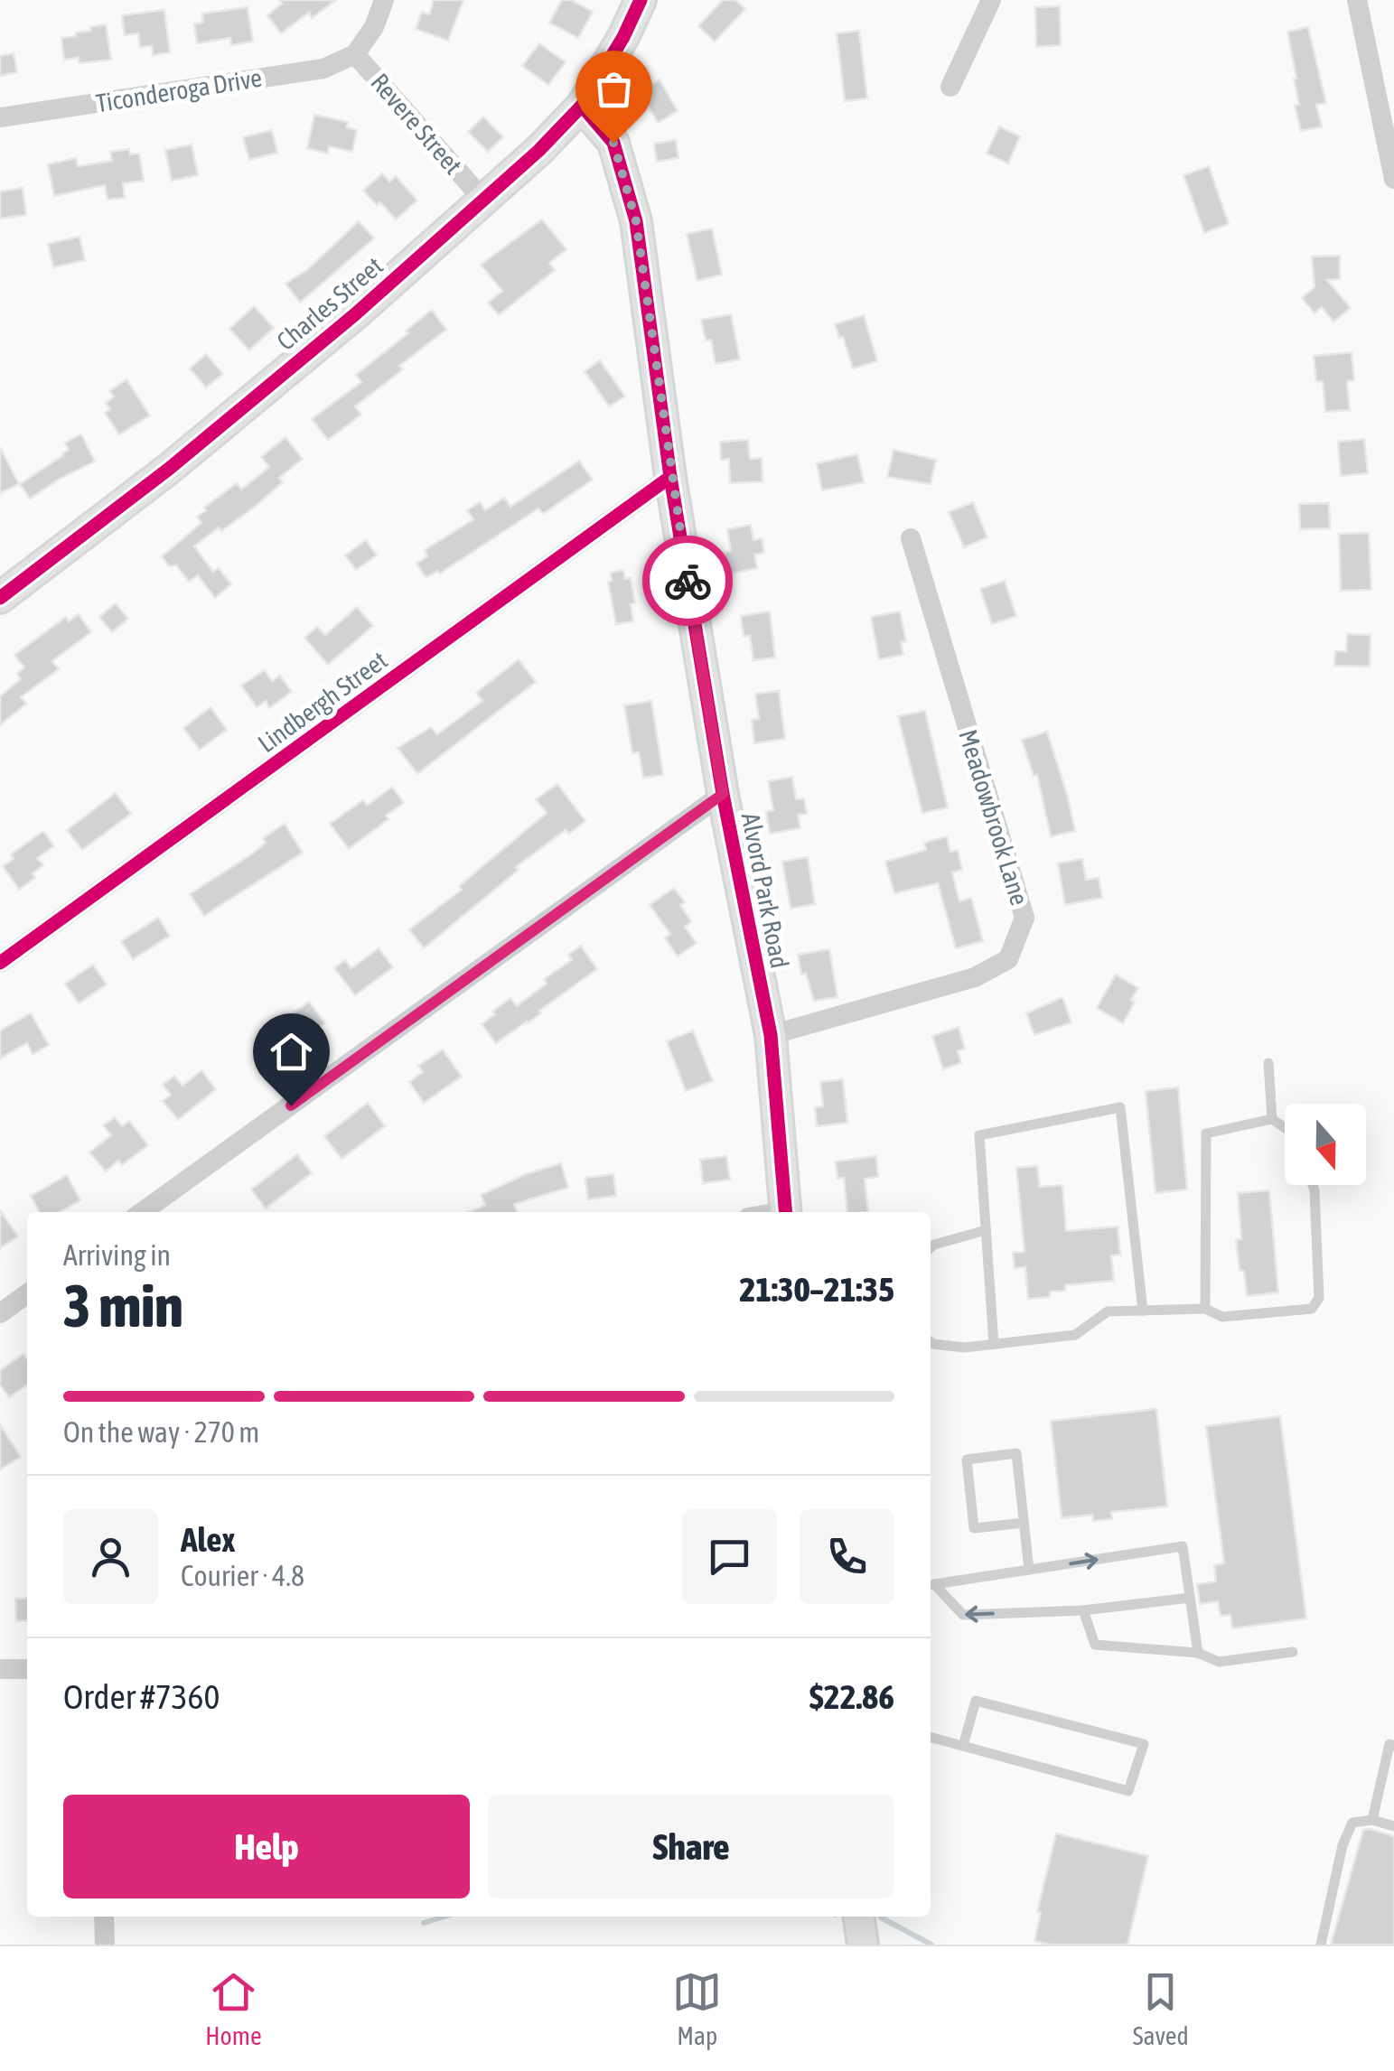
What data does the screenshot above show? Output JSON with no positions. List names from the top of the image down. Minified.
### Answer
{"streets":{"street":["Ticonderoga Drive","Revere Street","Charles Street","Lindbergh Street","Meadowbrook Lane","Alvord Park Road"]},"crossings":[["Ticonderoga Drive","Revere Street"],["Revere Street","Charles Street"],["Charles Street","Alvord Park Road"],["Lindbergh Street","Alvord Park Road"],["Meadowbrook Lane","Alvord Park Road"]],"north":"bottom","page":{"heading":["3 min","Arriving in","21:30–21:35"],"panel":["Alex","Courier · 4.8","Order #7360","$22.86"],"bar":"On the way · 270 m","buttons":["Help","Share"],"tabs":["Home","Map","Saved"]}}
